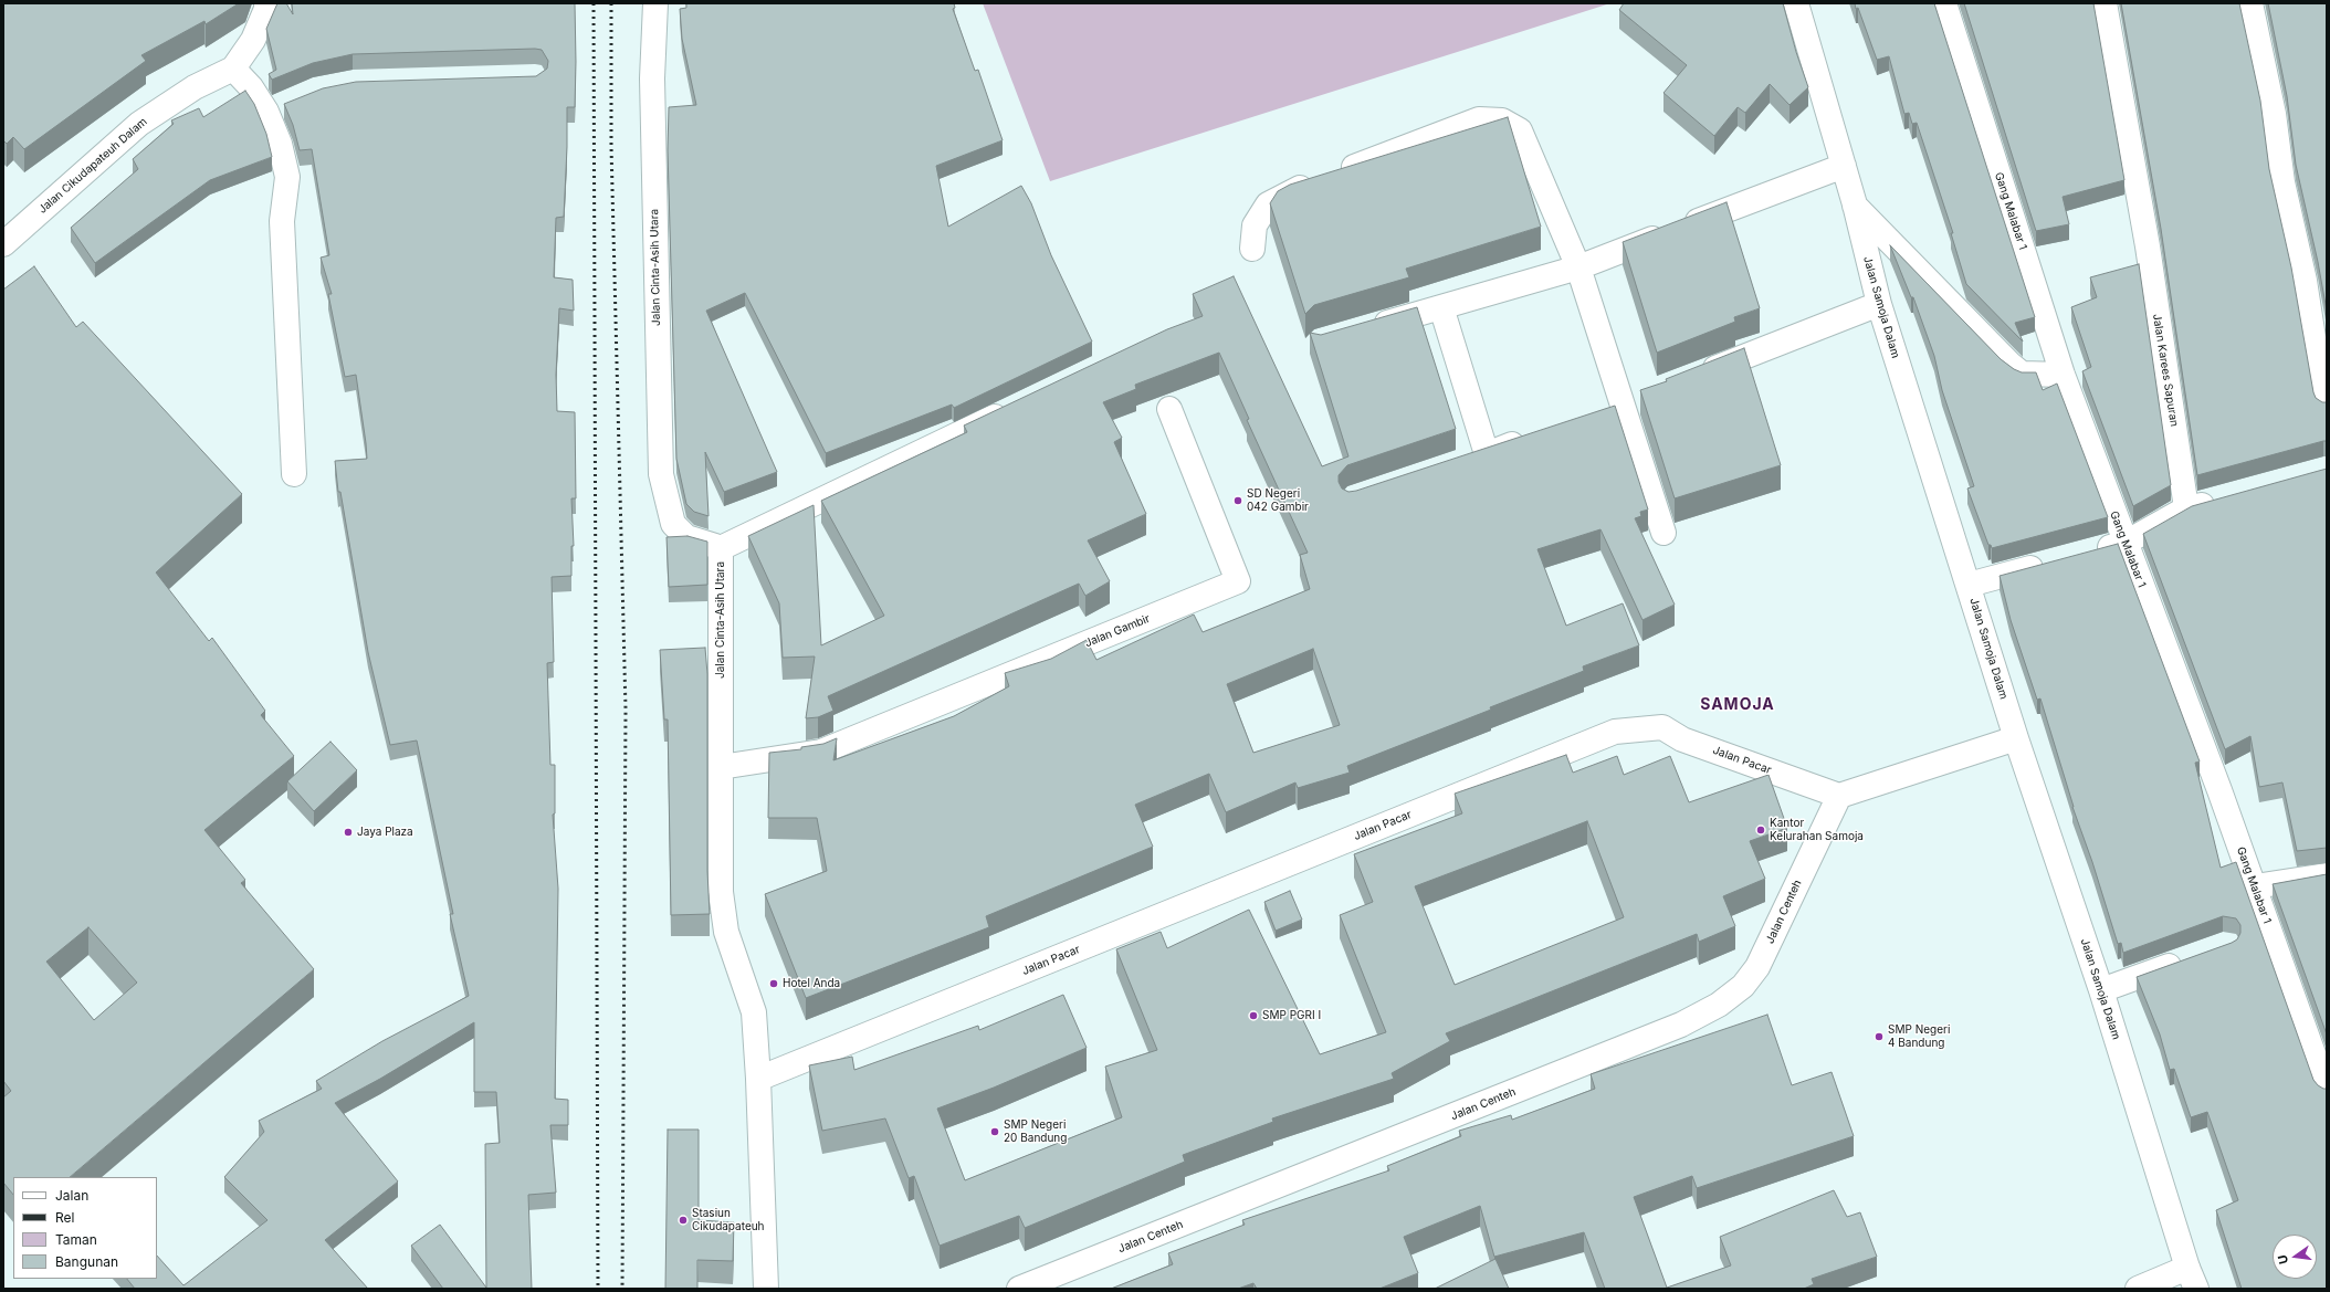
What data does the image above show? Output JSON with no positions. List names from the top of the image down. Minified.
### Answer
{"streets":{"street":["Jalan Cikudapateuh Dalam","Gang Malabar 1","Jalan Cinta-Asih Utara","Jalan Samoja Dalam","Jalan Karees Sapuran","Jalan Gambir","Jalan Pacar","Jalan Centeh"]},"crossings":[["Jalan Cinta-Asih Utara","Jalan Gambir"],["Jalan Cinta-Asih Utara","Jalan Pacar"],["Jalan Pacar","Jalan Centeh"]],"districts":["SAMOJA"],"places":["SD Negeri 042 Gambir","Kantor Kelurahan Samoja","Jaya Plaza","Hotel Anda","SMP PGRI I","SMP Negeri 4 Bandung","SMP Negeri 20 Bandung","Stasiun Cikudapateuh"],"legend":["Jalan","Rel","Taman","Bangunan"],"north":"left"}
